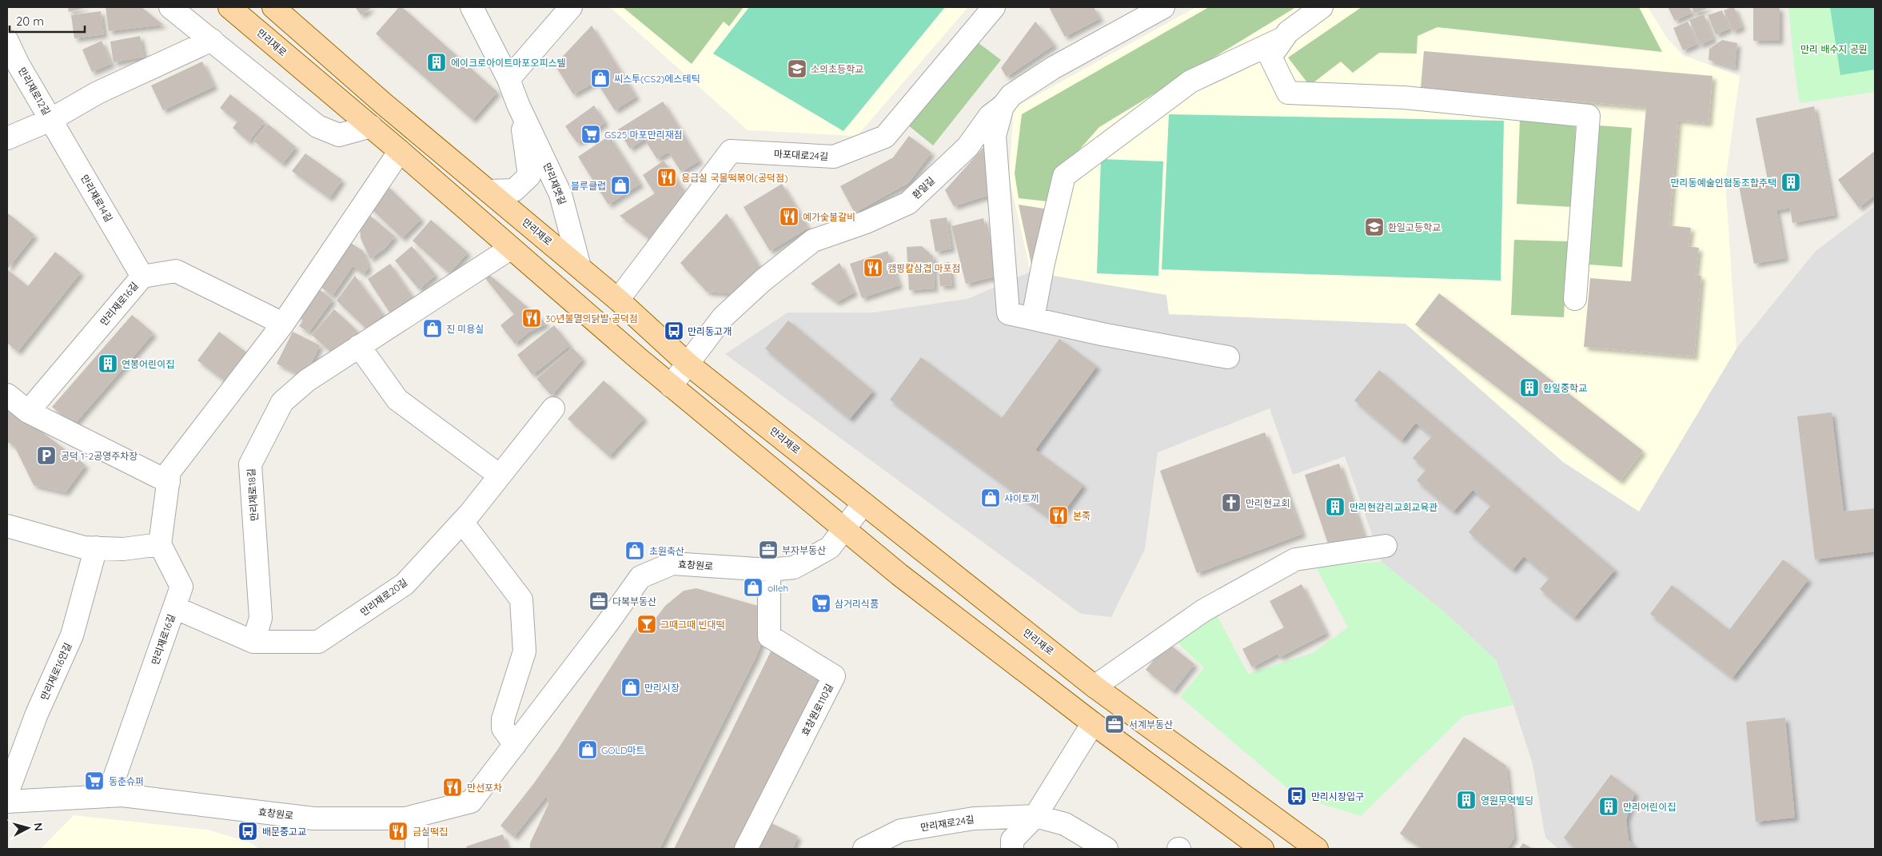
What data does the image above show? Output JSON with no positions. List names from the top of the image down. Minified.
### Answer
{"streets":{"main road":["만리재로"],"street":["만리재로12길","마포대로24길","만리재옛길","환일길","만리재로14길","만리재로16길","만리재로18길","효창원로","만리재로20길","만리재로16안길","효창원로110길","만리재로24길"]},"crossings":[["만리재로","마포대로24길"],["만리재로","만리재옛길"],["만리재로","환일길"],["만리재로","만리재로18길"],["만리재로","효창원로"],["만리재로12길","만리재로14길"],["만리재로14길","만리재로16길"],["만리재로16길","효창원로"],["만리재로16길","만리재로20길"],["만리재로18길","만리재로20길"],["효창원로","효창원로110길"]],"parks":["만리 배수지 공원"],"places":{"building":["에이크로아이트마포오피스텔","만리동예술인협동조합주택","연봉어린이집","환일중학교","만리현감리교회교육관","영원무역빌딩","만리어린이집"],"school or university":["소의초등학교","환일고등학교"],"shop":["씨스투(CS2)에스테틱","블루클럽","진 미용실","샤이토끼","초원축산","olleh","만리시장","GOLD마트"],"supermarket":["GS25 마포만리재점","삼거리식품","동춘슈퍼"],"restaurant":["응급실 국물떡볶이(공덕점)","예가숯불갈비","캠핑칼삼겹 마포점","30년불멸의닭발 공덕점","본죽","만선포차","금실떡집"],"bus stop":["만리동고개","만리시장입구","배문중고교"],"parking":["공덕 1-2공영주차장"],"church":["만리현교회"],"office":["부자부동산","다복부동산","서계부동산"],"bar":["그때그때 빈대떡"]},"scale_bar":"20 m","north":"right"}
